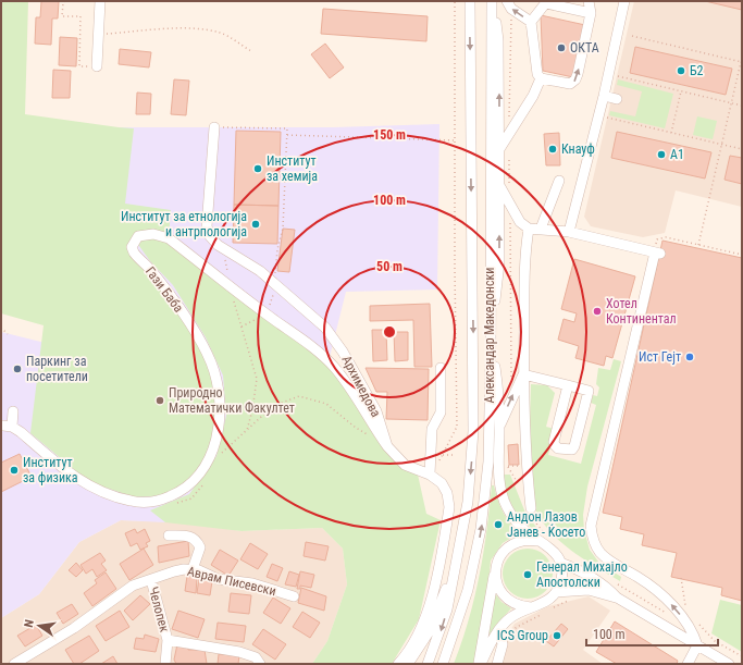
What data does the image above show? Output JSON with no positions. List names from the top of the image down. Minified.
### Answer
{"streets":{"street":["Гази Баба","Александар Македонски","Архимедова","Аврам Писевски","Челопек"]},"crossings":[["Гази Баба","Архимедова"],["Аврам Писевски","Челопек"]],"places":["ОКТА","Б2","Кнауф","А1","Институт за хемија","Институт за етнологија и антрпологија","Хотел Континентал","Ист Гејт","Паркинг за посетители","Природно Математички Факултет","Институт за физика","Андон Лазов Јанев - Ќосето","Генерал Михајло Апостолски","ICS Group"],"scale_bar":"100 m","north":"left","rings":["150 m","100 m","50 m"]}
